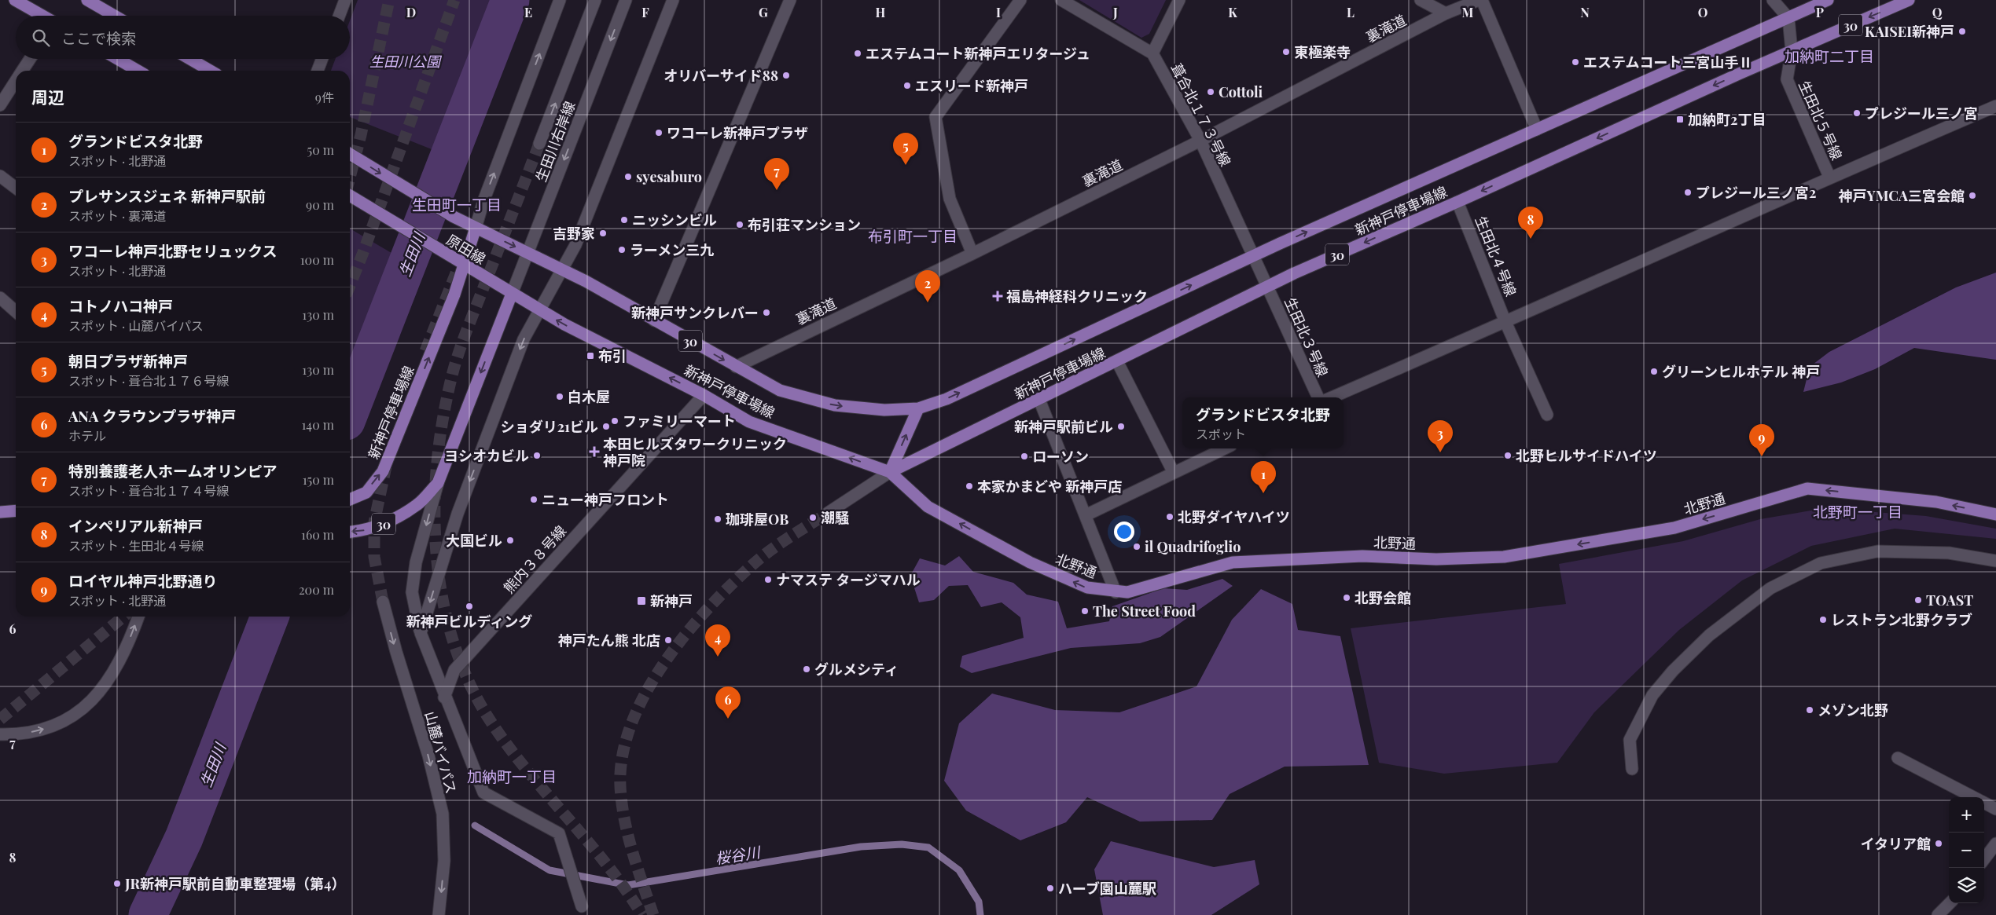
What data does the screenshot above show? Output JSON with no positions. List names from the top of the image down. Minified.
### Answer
{"streets":{"main road":["30","新神戸停車場線","原田線","北野通"],"street":["裏滝道","葺合北１７３号線","生田北５号線","生田川右岸線","生田北４号線","生田北３号線","熊内３８号線","山麓バイパス"]},"crossings":[["30","生田川右岸線"],["30","新神戸停車場線"],["30","原田線"],["裏滝道","葺合北１７３号線"],["裏滝道","新神戸停車場線"],["葺合北１７３号線","新神戸停車場線"],["葺合北１７３号線","生田北３号線"],["生田北５号線","新神戸停車場線"],["生田川右岸線","新神戸停車場線"],["生田川右岸線","原田線"],["新神戸停車場線","原田線"],["新神戸停車場線","生田北４号線"],["新神戸停車場線","生田北３号線"],["新神戸停車場線","北野通"],["新神戸停車場線","熊内３８号線"]],"one_way":["北野通"],"districts":["加納町二丁目","生田町一丁目","布引町一丁目","北野町一丁目","加納町一丁目"],"water":["生田川","桜谷川"],"parks":["生田川公園"],"places":{"other":["KAISEI新神戸","東極楽寺","エステムコート新神戸エリタージュ","エステムコート三宮山手Ⅱ","オリバーサイド88","エスリード新神戸","Cottoli","プレジール三ノ宮","ワコーレ新神戸プラザ","syesaburo","プレジール三ノ宮2","神戸YMCA三宮会館","ニッシンビル","布引荘マンション","吉野家","ラーメン三九","新神戸サンクレバー","グリーンヒルホテル 神戸","白木屋","ファミリーマート","ショダリ21ビル","新神戸駅前ビル","ヨシオカビル","北野ヒルサイドハイツ","ローソン","本家かまどや 新神戸店","ニュー神戸フロント","北野ダイヤハイツ","潮騒","珈琲屋OB","大国ビル","il Quadrifoglio","ナマステ タージマハル","北野会館","TOAST","新神戸ビルディング","The Street Food","レストラン北野クラブ","神戸たん熊 北店","グルメシティ","メゾン北野","イタリア館","JR新神戸駅前自動車整理場（第4）","ハーブ園山麓駅"],"transit":["加納町2丁目","布引","新神戸"],"health":["福島神経科クリニック","本田ヒルズタワークリニック 神戸院"]},"page":{"search":"ここで検索","heading":["周辺","9件"],"list":[{"mark":"1","name":"グランドビスタ北野","note":"スポット · 北野通","value":"50 m"},{"mark":"2","name":"プレサンスジェネ 新神戸駅前","note":"スポット · 裏滝道","value":"90 m"},{"mark":"3","name":"ワコーレ神戸北野セリュックス","note":"スポット · 北野通","value":"100 m"},{"mark":"4","name":"コトノハコ神戸","note":"スポット · 山麓バイパス","value":"130 m"},{"mark":"5","name":"朝日プラザ新神戸","note":"スポット · 葺合北１７６号線","value":"130 m"},{"mark":"6","name":"ANA クラウンプラザ神戸","note":"ホテル","value":"140 m"},{"mark":"7","name":"特別養護老人ホームオリンピア","note":"スポット · 葺合北１７４号線","value":"150 m"},{"mark":"8","name":"インペリアル新神戸","note":"スポット · 生田北４号線","value":"160 m"},{"mark":"9","name":"ロイヤル神戸北野通り","note":"スポット · 北野通","value":"200 m"}],"pins":["5","7","8","2","3","9","1","4","6"],"popup":["グランドビスタ北野","スポット"],"map_buttons":["+","−"]},"grid":{"columns":["D","E","F","G","H","I","J","K","L","M","N","O","P","Q"],"rows":["6","7","8"]}}
